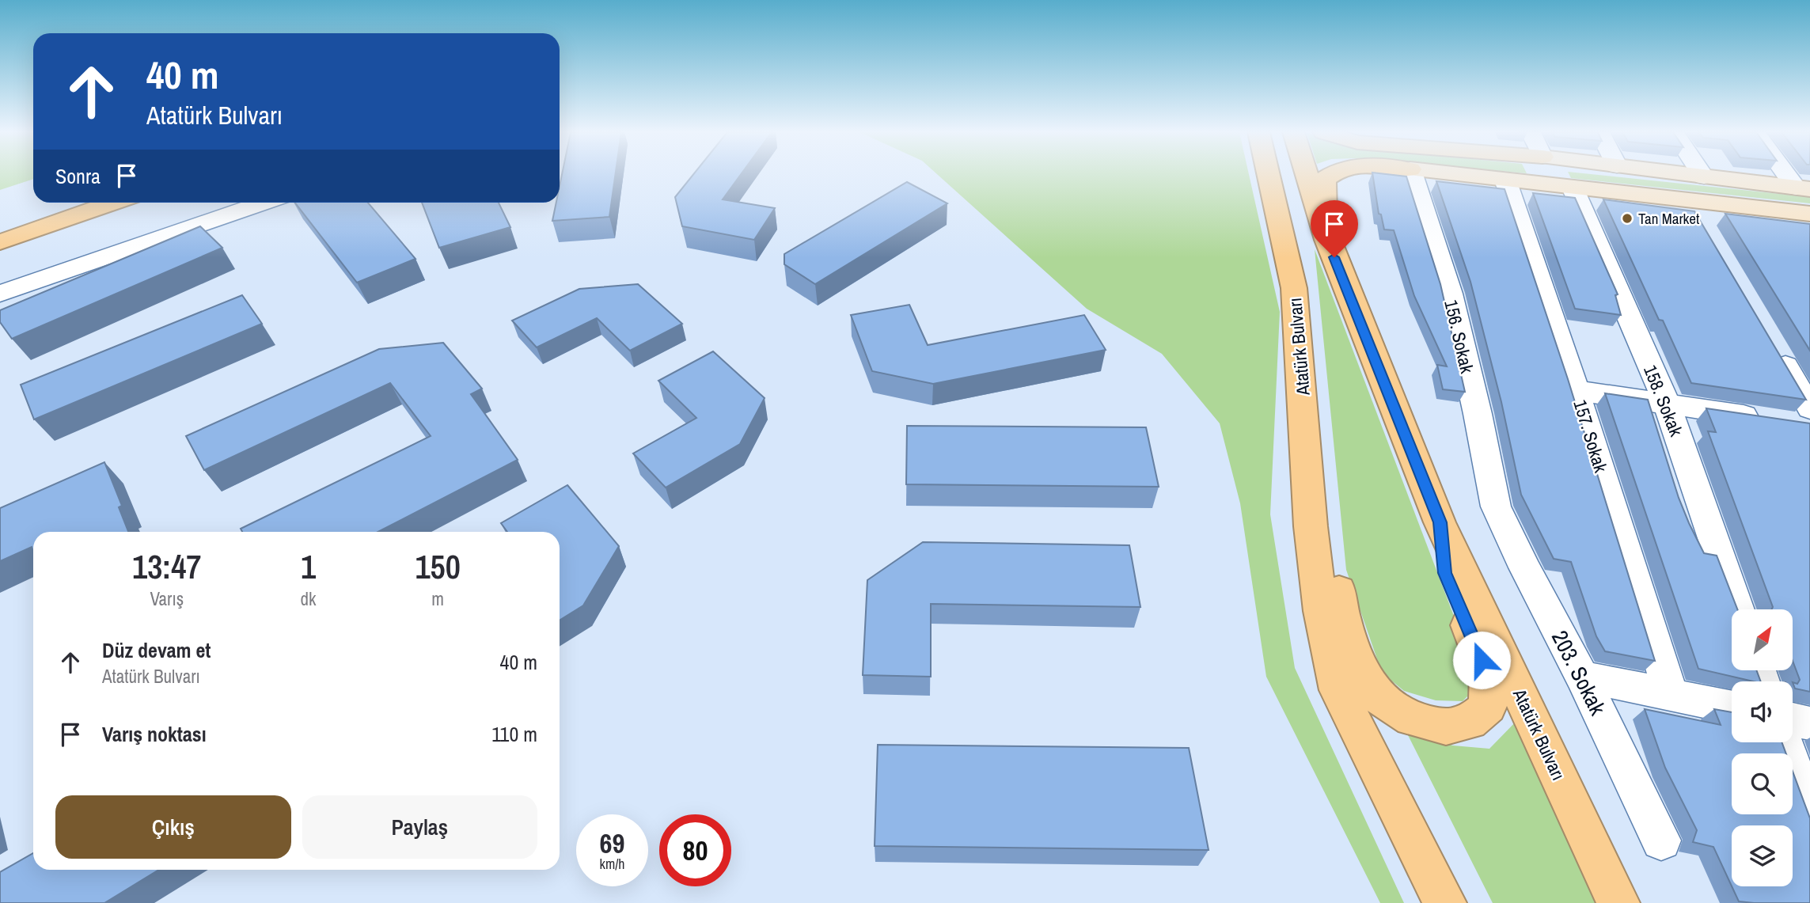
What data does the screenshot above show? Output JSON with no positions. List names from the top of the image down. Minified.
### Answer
{"streets":{"highway":["Atatürk Bulvarı"],"street":["156. Sokak","158. Sokak","157. Sokak","203. Sokak"]},"crossings":[["156. Sokak","203. Sokak"]],"places":["Tan Market"],"north":"top right","page":{"turn":["40 m","Atatürk Bulvarı"],"then":"Sonra","eta":["13:47","Varış","1","dk","150","m"],"list":[{"name":"Düz devam et","note":"Atatürk Bulvarı","value":"40 m"},{"name":"Varış noktası","value":"110 m"}],"buttons":["Çıkış","Paylaş"],"speed":"69 km/h","limit":"80"}}
